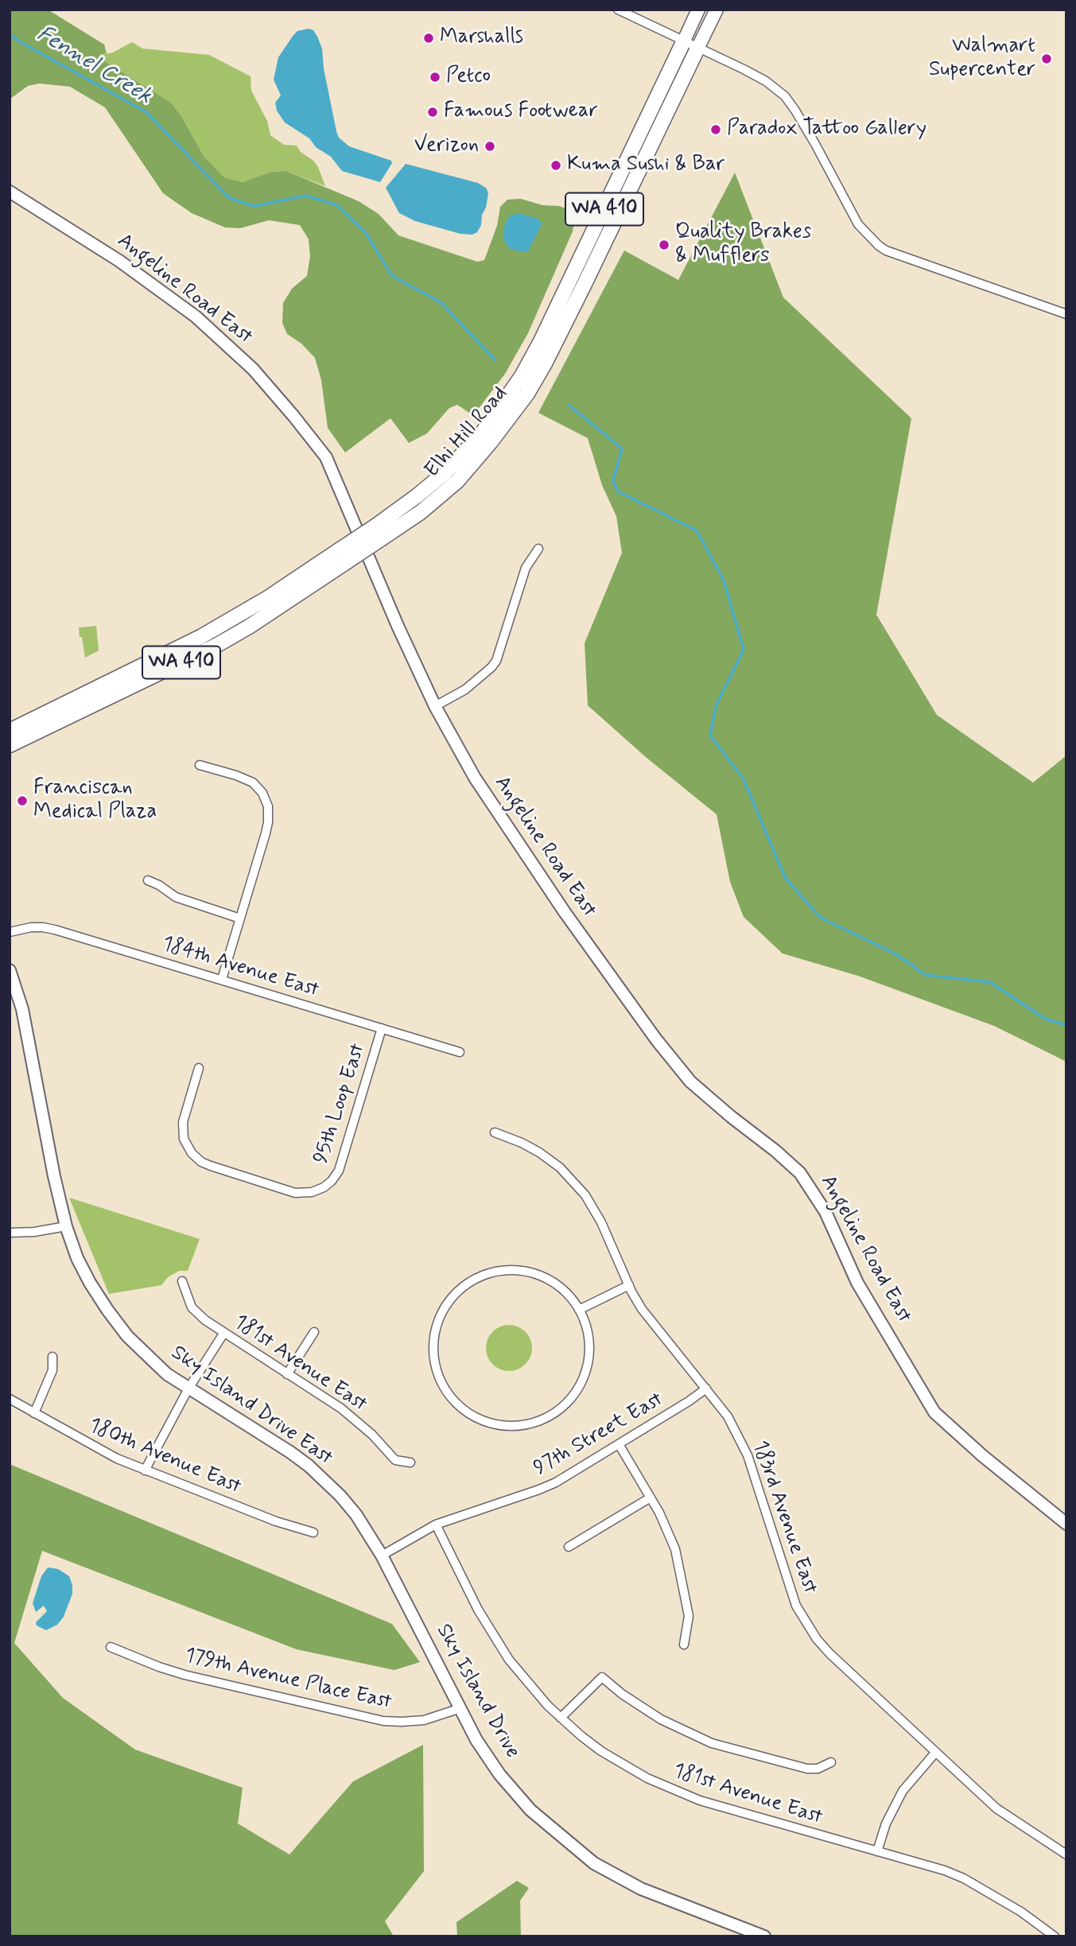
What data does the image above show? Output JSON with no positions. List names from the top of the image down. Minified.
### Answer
{"streets":{"highway":["WA 410","Elhi Hill Road"],"street":["Angeline Road East","184th Avenue East","95th Loop East","181st Avenue East","Sky Island Drive East","97th Street East","180th Avenue East","183rd Avenue East","179th Avenue Place East","Sky Island Drive"]},"crossings":[["184th Avenue East","95th Loop East"],["181st Avenue East","97th Street East"],["Sky Island Drive East","97th Street East"],["Sky Island Drive East","Sky Island Drive"],["97th Street East","183rd Avenue East"],["97th Street East","Sky Island Drive"],["179th Avenue Place East","Sky Island Drive"]],"water":["Fennel Creek"],"places":["Marshalls","Walmart Supercenter","Petco","Famous Footwear","Paradox Tattoo Gallery","Verizon","Kuma Sushi & Bar","Quality Brakes & Mufflers","Franciscan Medical Plaza"]}
